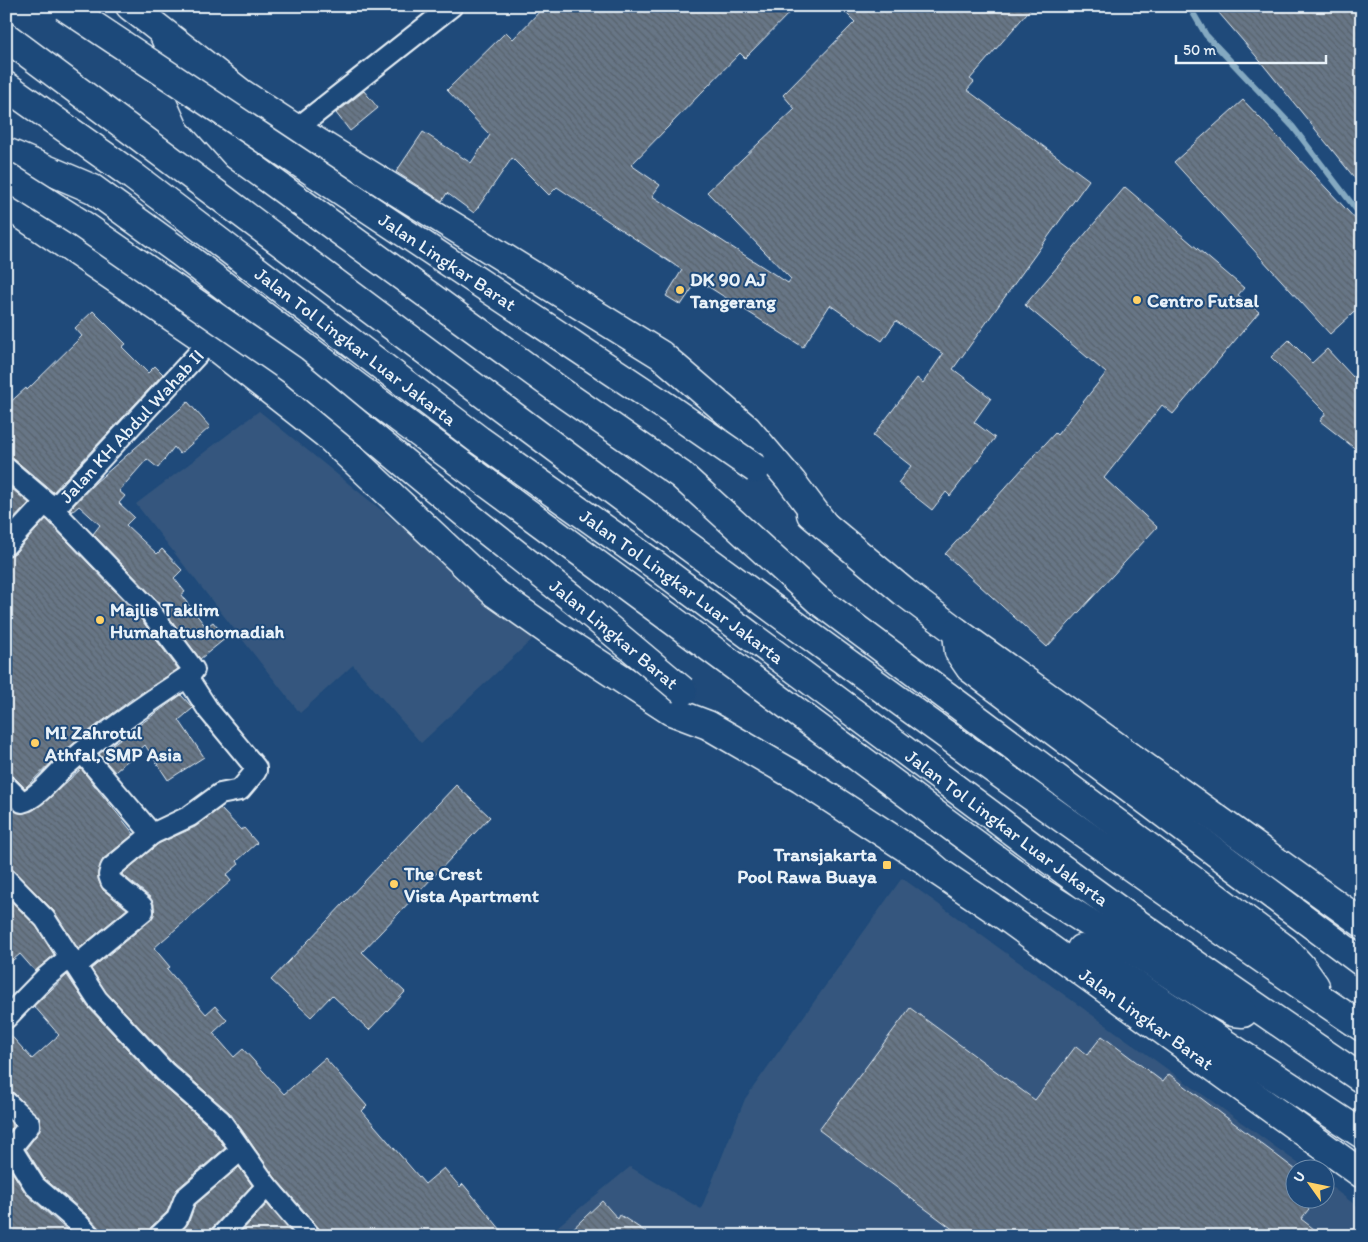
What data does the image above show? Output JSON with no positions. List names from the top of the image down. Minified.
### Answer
{"streets":{"main road":["Jalan Lingkar Barat","Jalan Tol Lingkar Luar Jakarta"],"street":["Jalan KH Abdul Wahab II"]},"crossings":[["Jalan Lingkar Barat","Jalan KH Abdul Wahab II"]],"places":{"other":["DK 90 AJ Tangerang","Centro Futsal","Majlis Taklim Humahatushomadiah","MI Zahrotul Athfal, SMP Asia","The Crest Vista Apartment"],"transit":["Transjakarta Pool Rawa Buaya"]},"scale_bar":"50 m","north":"top left"}
